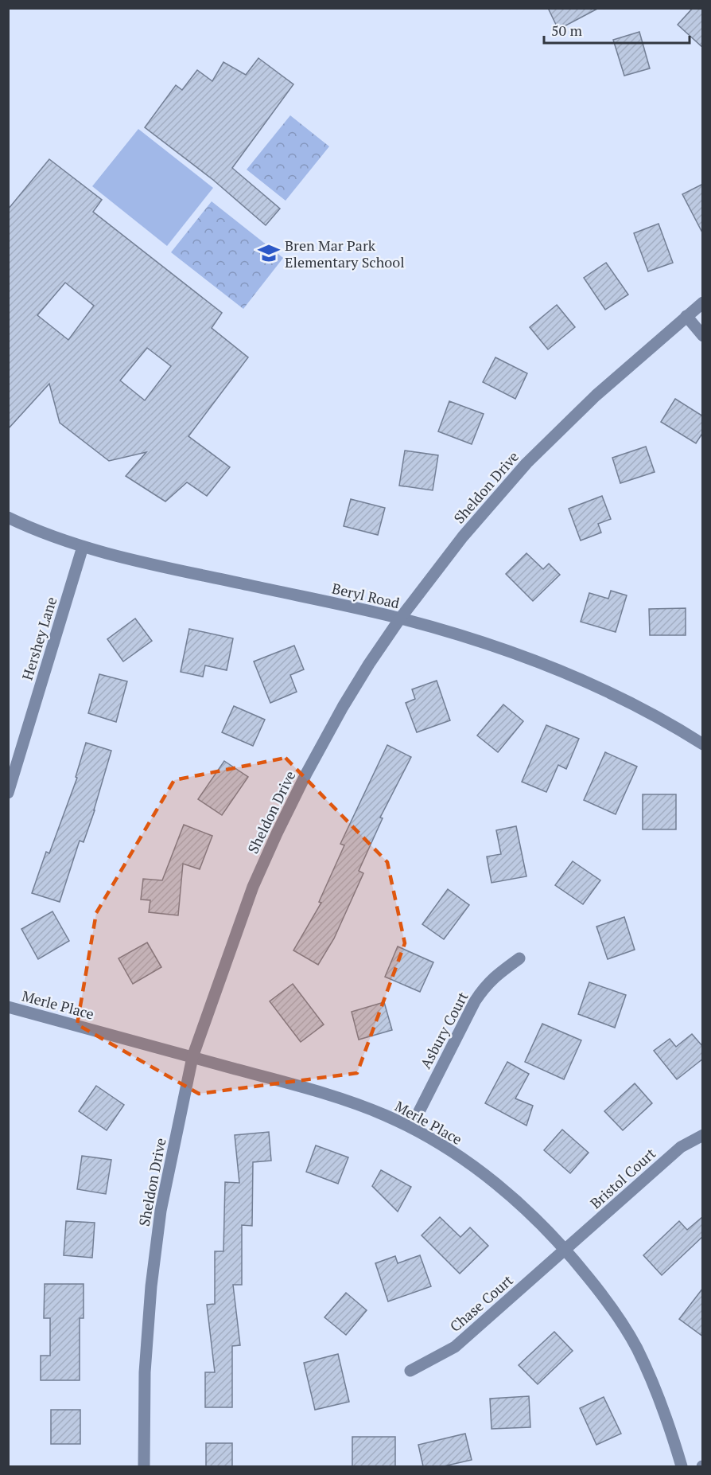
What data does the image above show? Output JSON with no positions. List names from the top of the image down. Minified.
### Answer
{"streets":{"street":["Sheldon Drive","Beryl Road","Hershey Lane","Merle Place","Asbury Court","Bristol Court","Chase Court"]},"crossings":[["Sheldon Drive","Beryl Road"],["Sheldon Drive","Merle Place"],["Beryl Road","Hershey Lane"],["Merle Place","Asbury Court"],["Merle Place","Bristol Court"],["Merle Place","Chase Court"],["Bristol Court","Chase Court"]],"places":{"school or university":["Bren Mar Park Elementary School"]},"scale_bar":"50 m"}
